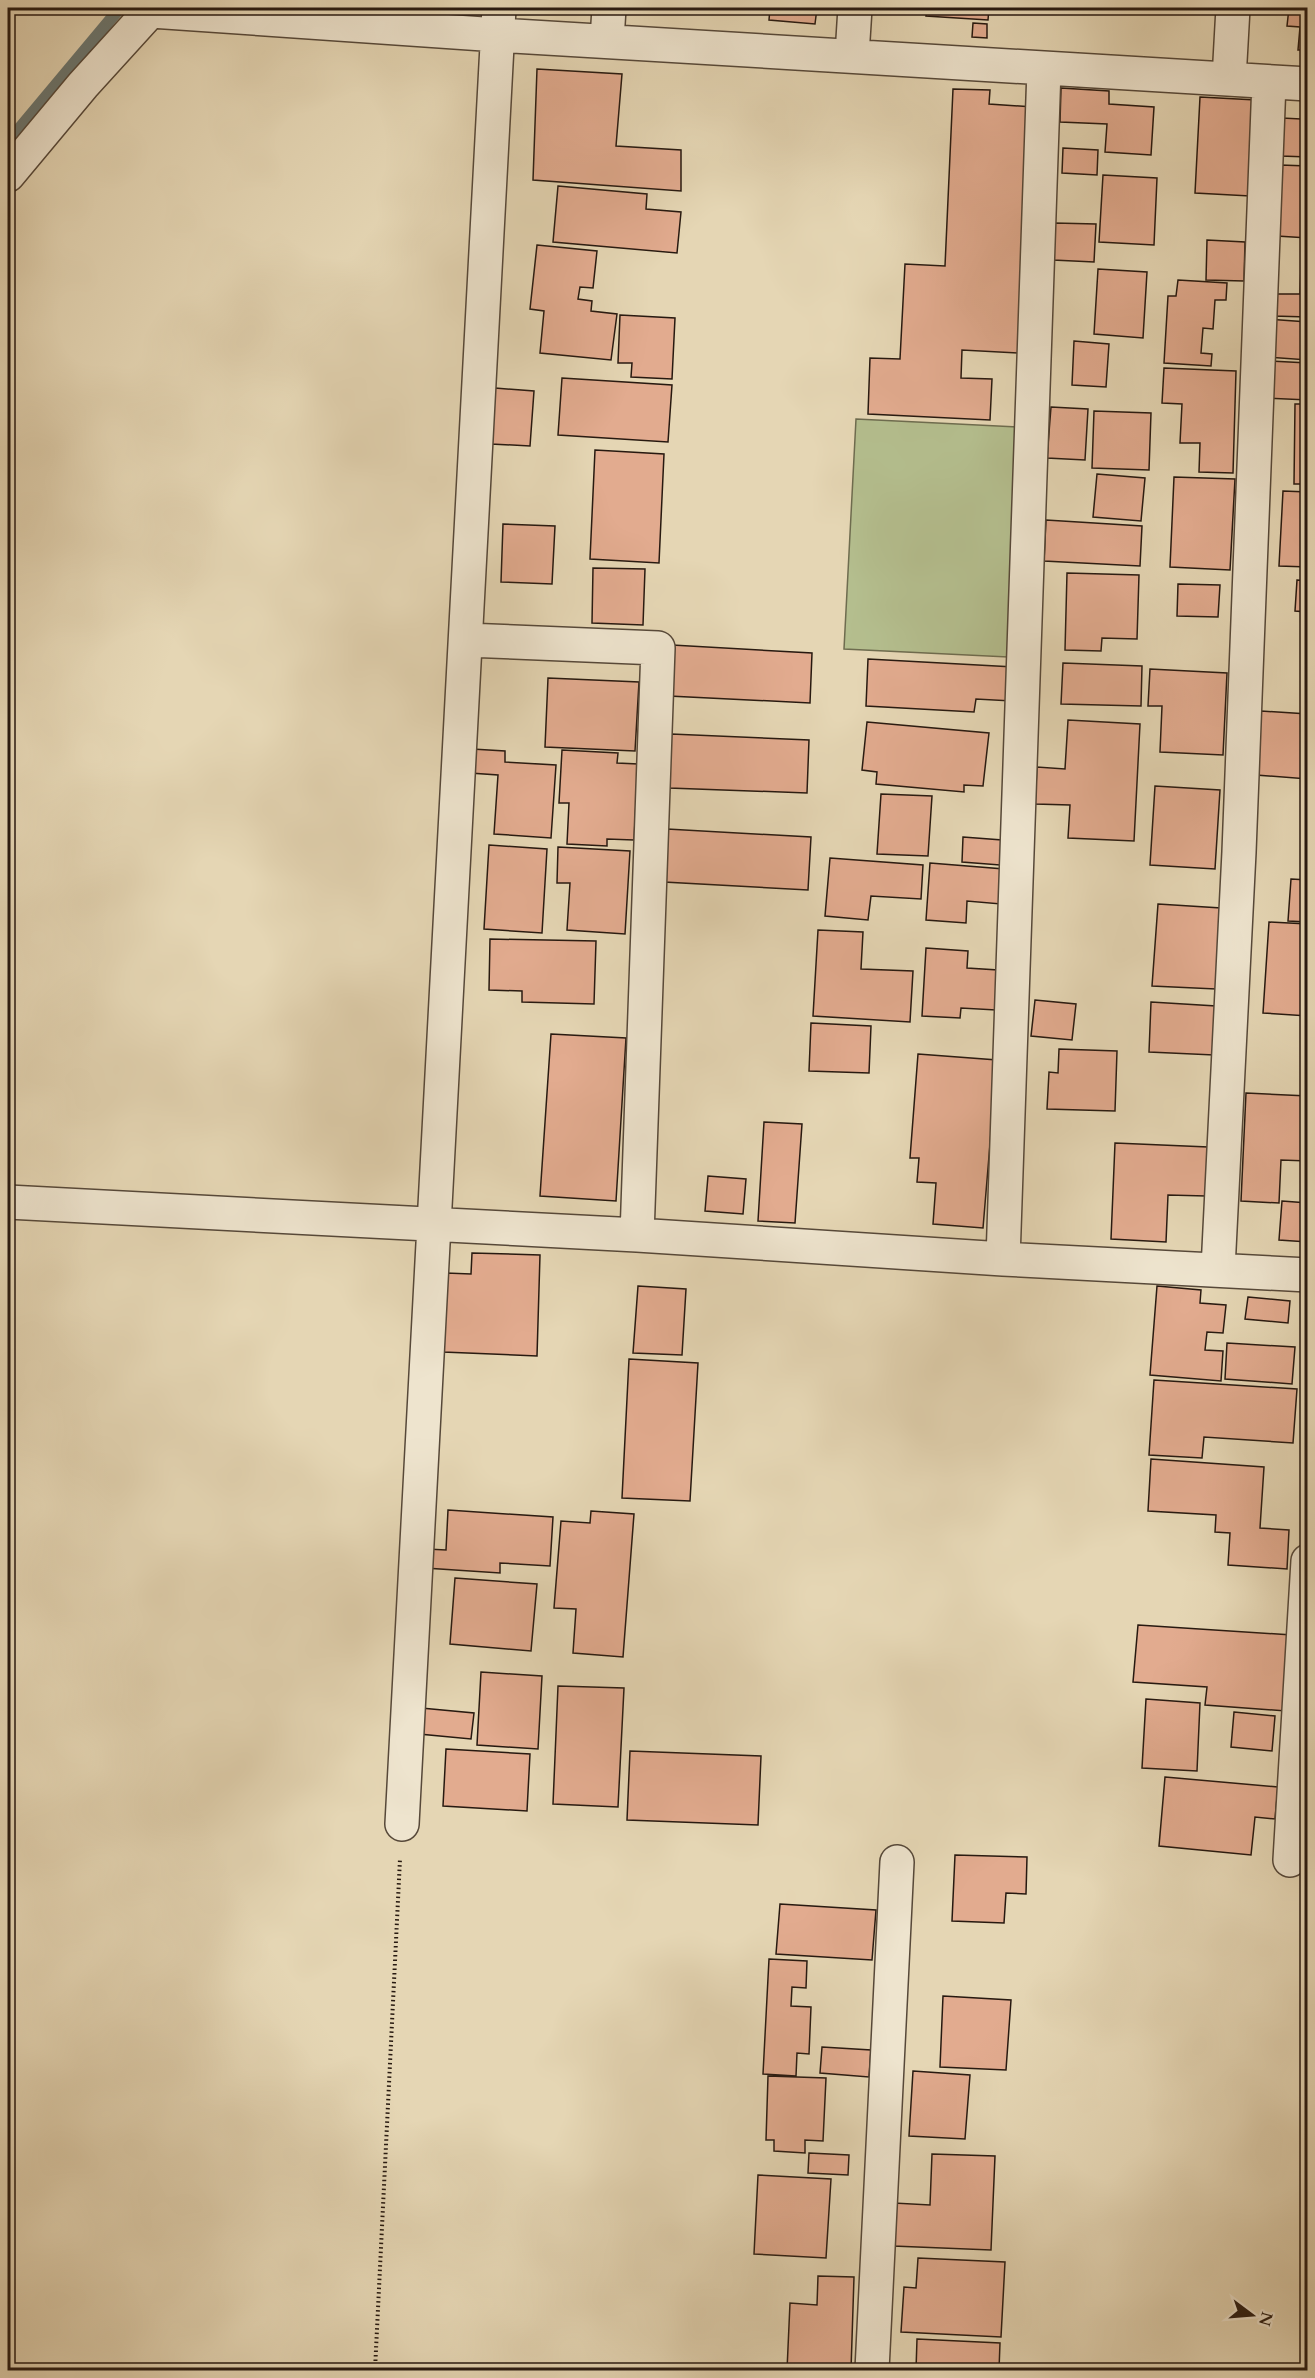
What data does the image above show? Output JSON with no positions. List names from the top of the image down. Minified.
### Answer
{"north":"right"}
